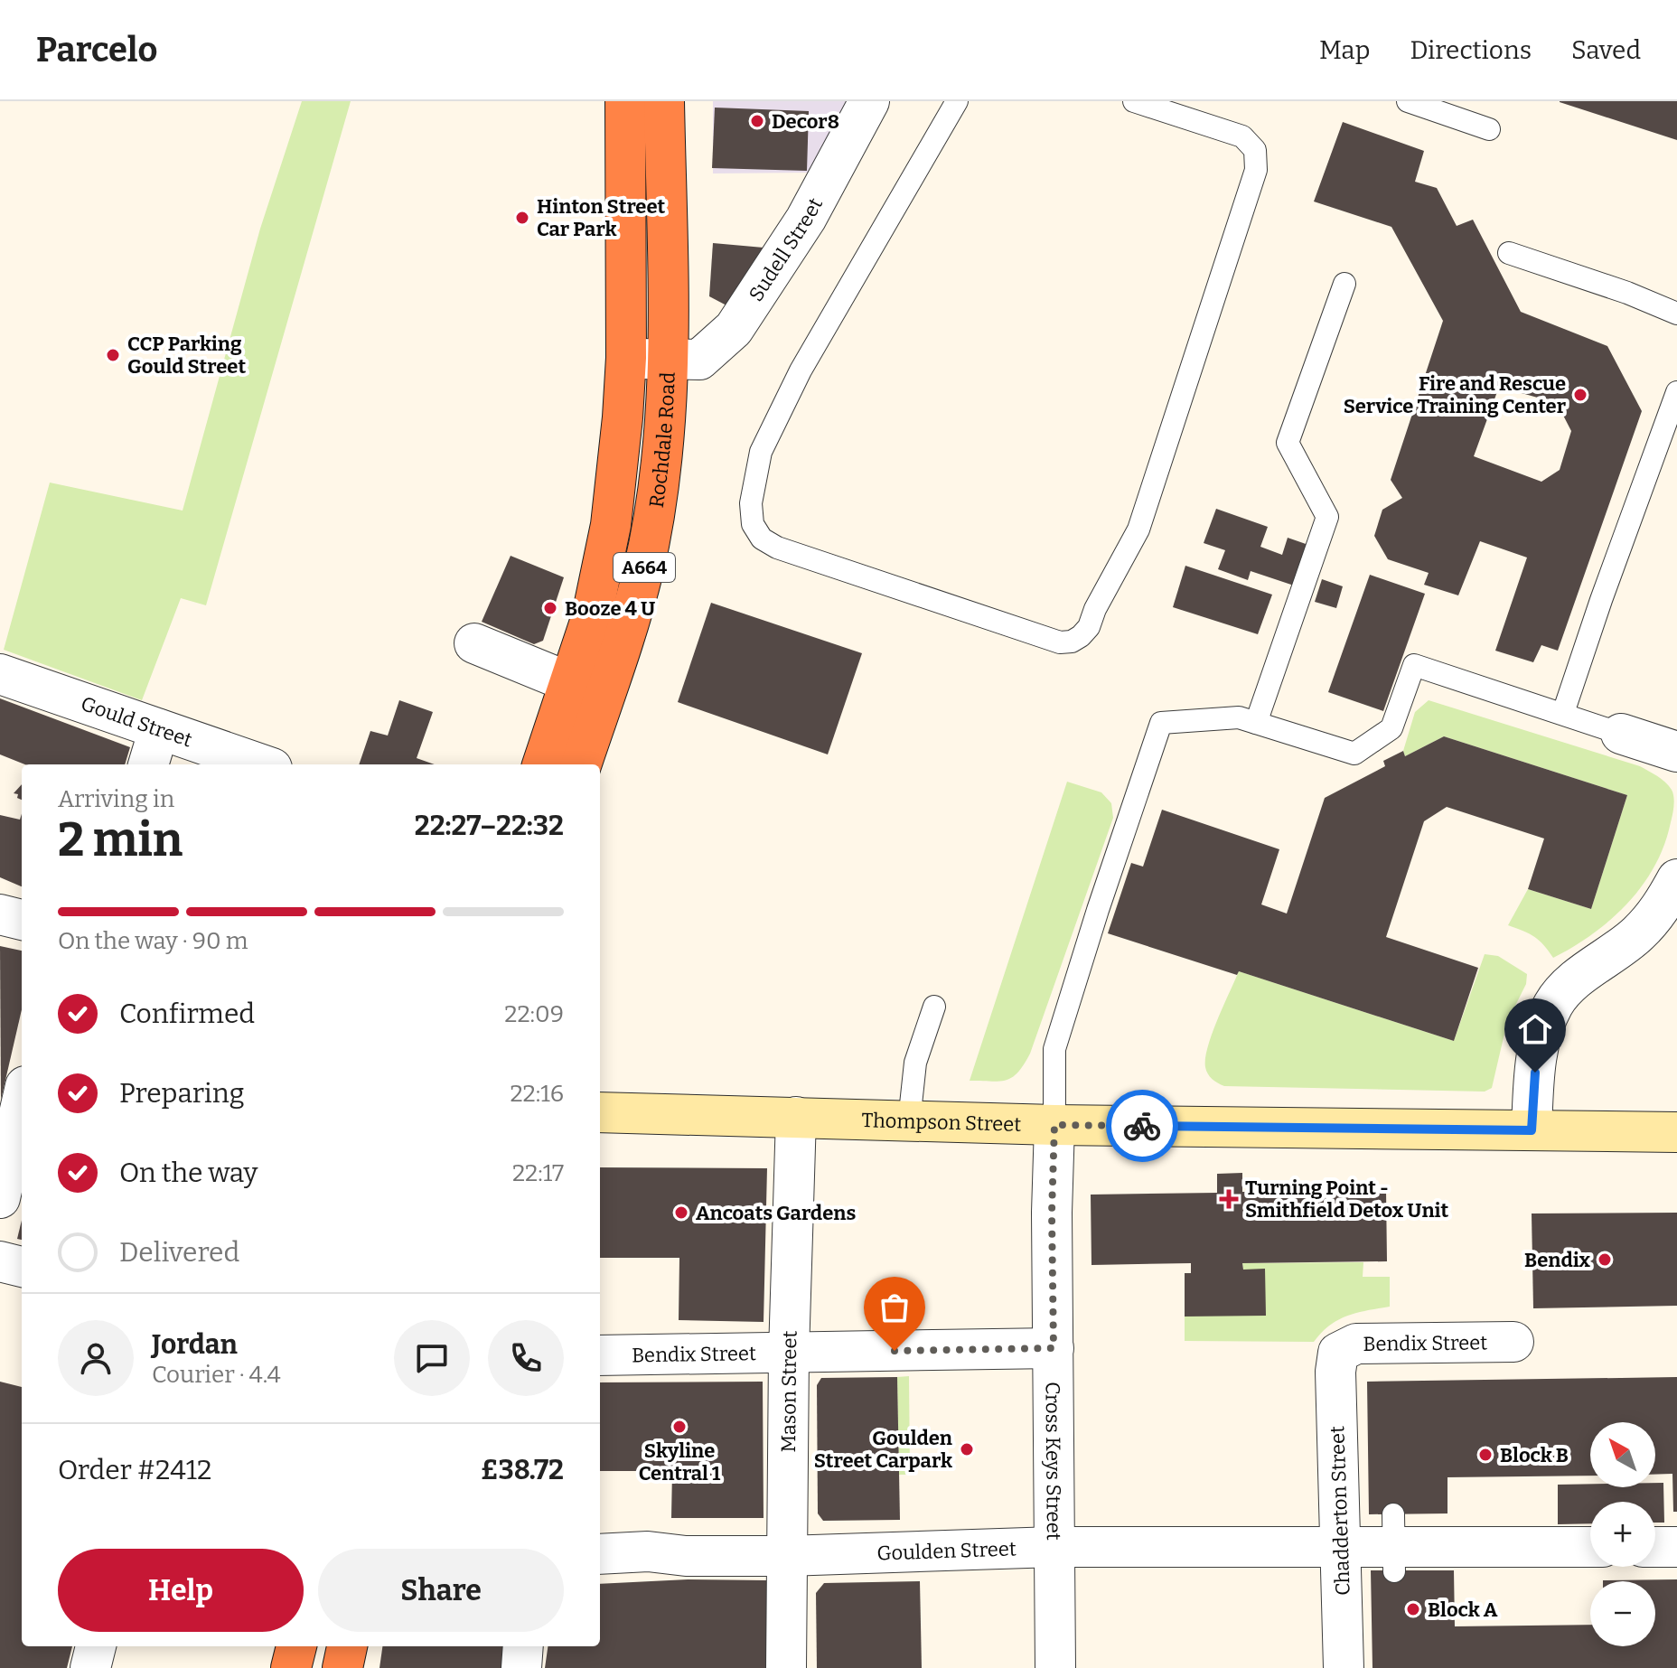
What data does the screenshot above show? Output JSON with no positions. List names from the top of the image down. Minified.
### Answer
{"streets":{"highway":["Rochdale Road","A664"],"street":["Sudell Street","Gould Street","Thompson Street","Bendix Street","Mason Street","Cross Keys Street","Chadderton Street","Goulden Street"]},"crossings":[["Sudell Street","Rochdale Road"],["Thompson Street","Mason Street"],["Thompson Street","Cross Keys Street"],["Bendix Street","Mason Street"],["Bendix Street","Cross Keys Street"],["Bendix Street","Chadderton Street"],["Mason Street","Goulden Street"],["Cross Keys Street","Goulden Street"],["Chadderton Street","Goulden Street"]],"places":{"other":["Decor8","Hinton Street Car Park","CCP Parking Gould Street","Fire and Rescue Service Training Center","Booze 4 U","Ancoats Gardens","Bendix","Skyline Central 1","Goulden Street Carpark","Block B","Block A"],"health":["Turning Point - Smithfield Detox Unit"]},"north":"top left","page":{"header":"Parcelo","nav":["Map","Directions","Saved"],"heading":["2 min","Arriving in","22:27–22:32"],"panel":["Jordan","Courier · 4.4","Order #2412","£38.72"],"bar":"On the way · 90 m","list":[["Confirmed","22:09"],["Preparing","22:16"],["On the way","22:17"],"Delivered"],"map_buttons":["+","−"],"buttons":["Help","Share"]}}
